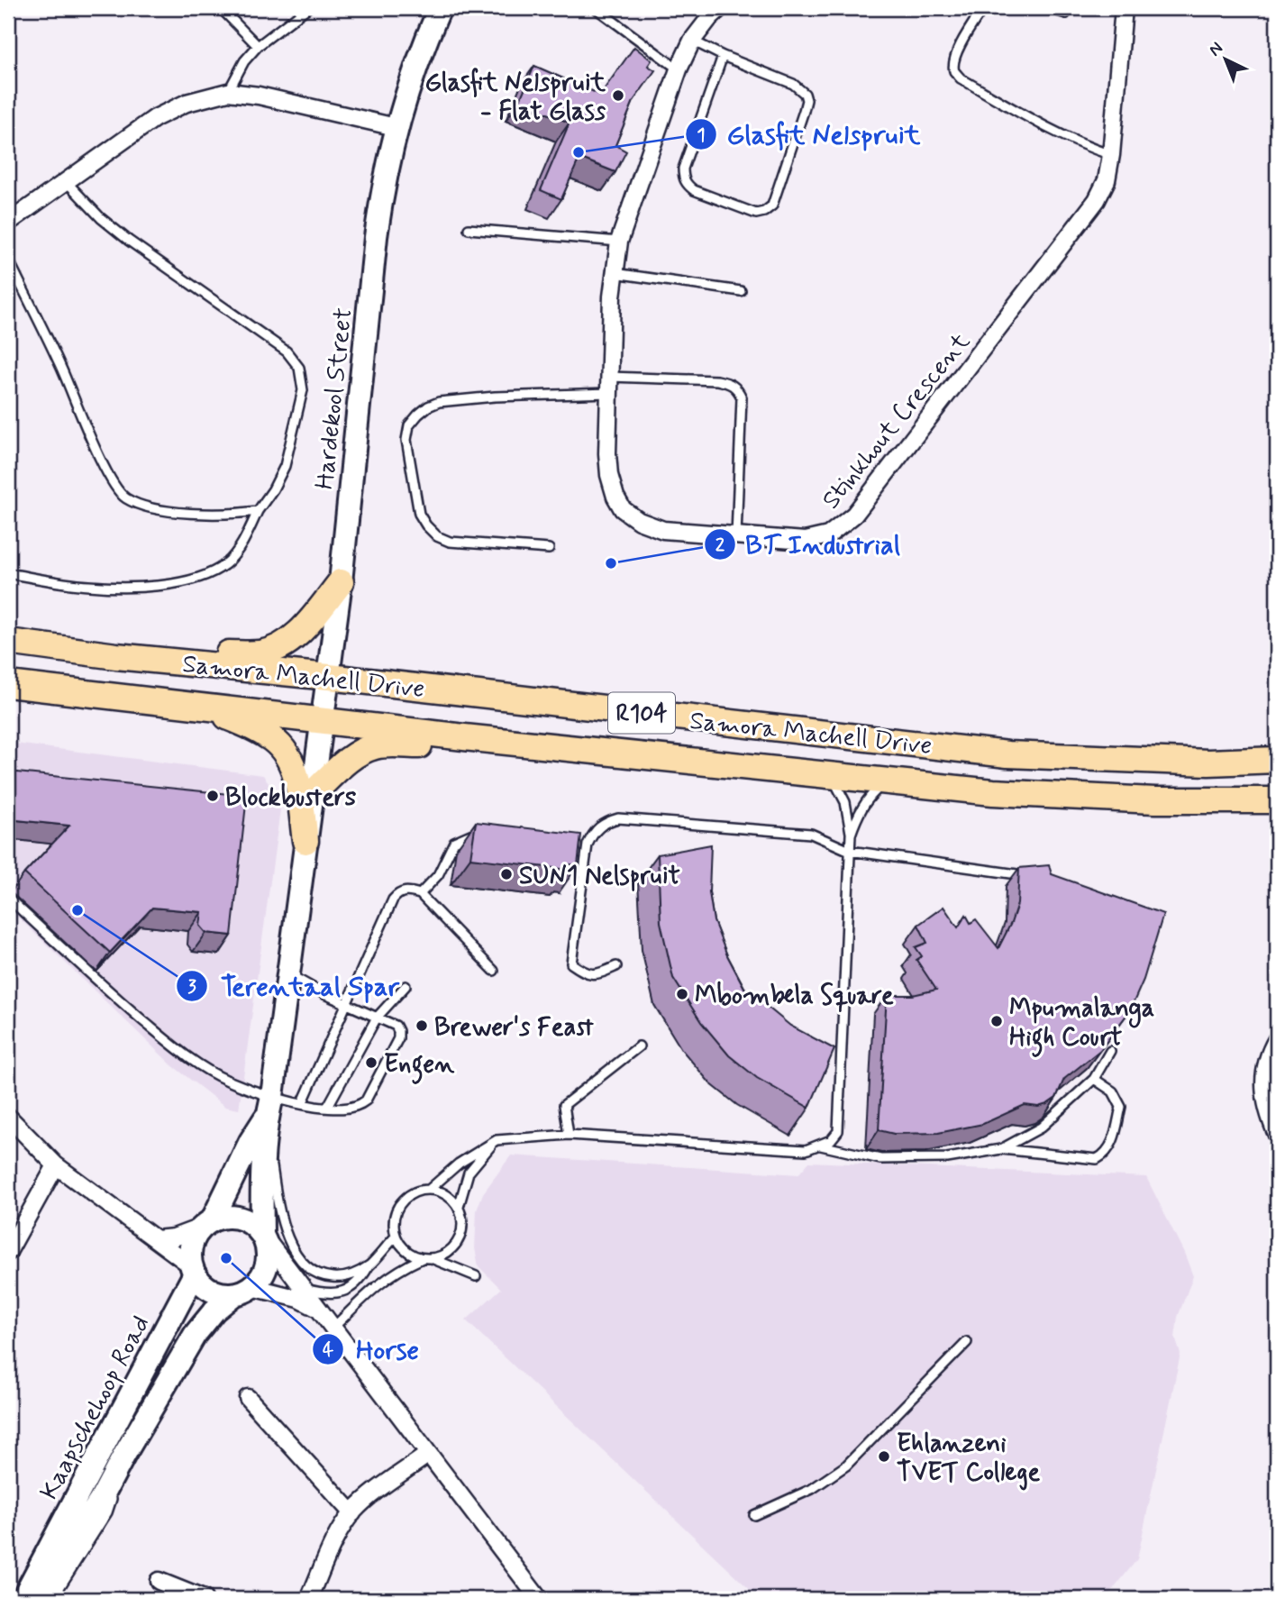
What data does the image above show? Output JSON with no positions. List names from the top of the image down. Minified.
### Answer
{"streets":{"main road":["Hardekool Street","Samora Machell Drive","R104","Kaapschehoop Road"],"street":["Stinkhout Crescent"]},"crossings":[["Hardekool Street","Samora Machell Drive"]],"places":["Glasfit Nelspruit - Flat Glass","Glasfit Nelspruit","BT Industrial","Blockbusters","SUN1 Nelspruit","Terentaal Spar","Mbombela Square","Mpumalanga High Court","Brewer's Feast","Engen","Horse","Ehlanzeni TVET College"],"north":"top left"}
